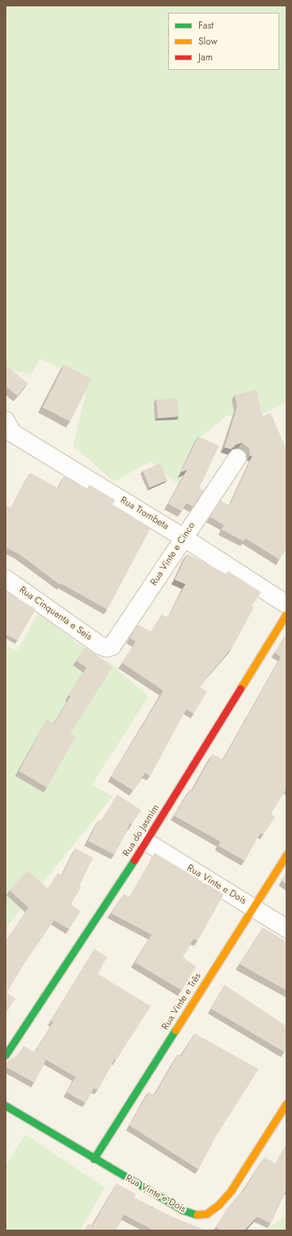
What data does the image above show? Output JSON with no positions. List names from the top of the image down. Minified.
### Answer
{"streets":{"street":["Rua Trombeta","Rua Vinte e Cinco","Rua Cinquenta e Seis","Rua do Jasmim","Rua Vinte e Dois","Rua Vinte e Três"]},"crossings":[["Rua Trombeta","Rua Vinte e Cinco"],["Rua Vinte e Cinco","Rua Cinquenta e Seis"],["Rua do Jasmim","Rua Vinte e Dois"],["Rua Vinte e Dois","Rua Vinte e Três"]],"legend":["Fast","Slow","Jam"]}
